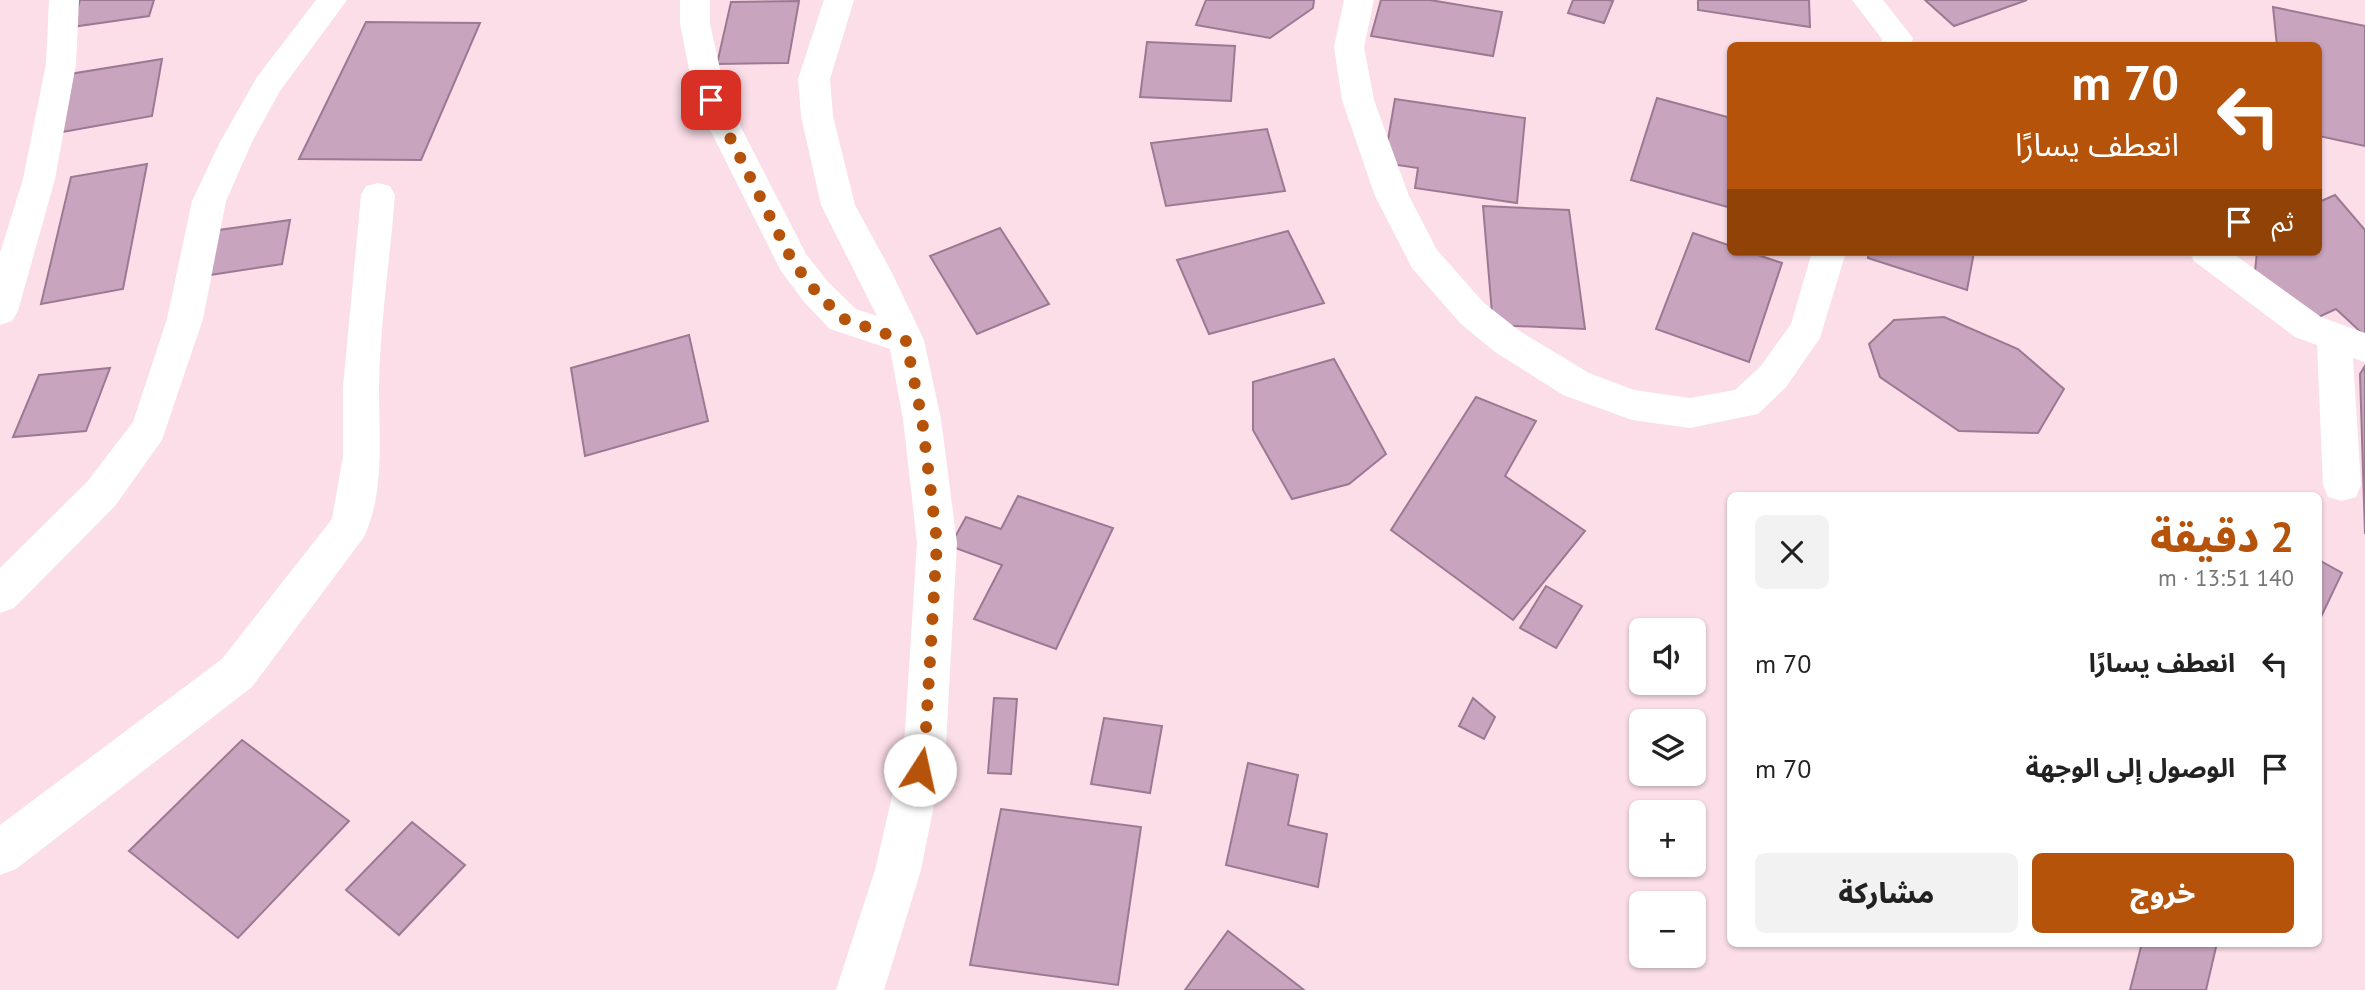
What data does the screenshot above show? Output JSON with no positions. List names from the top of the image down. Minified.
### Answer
{"page":{"turn":["70 m","انعطف يسارًا"],"then":"ثم","heading":["2 دقيقة","140 m · 13:51"],"list":[{"name":"انعطف يسارًا","value":"70 m"},{"name":"الوصول إلى الوجهة","value":"70 m"}],"map_buttons":["+","−"],"buttons":["خروج","مشاركة"]}}
